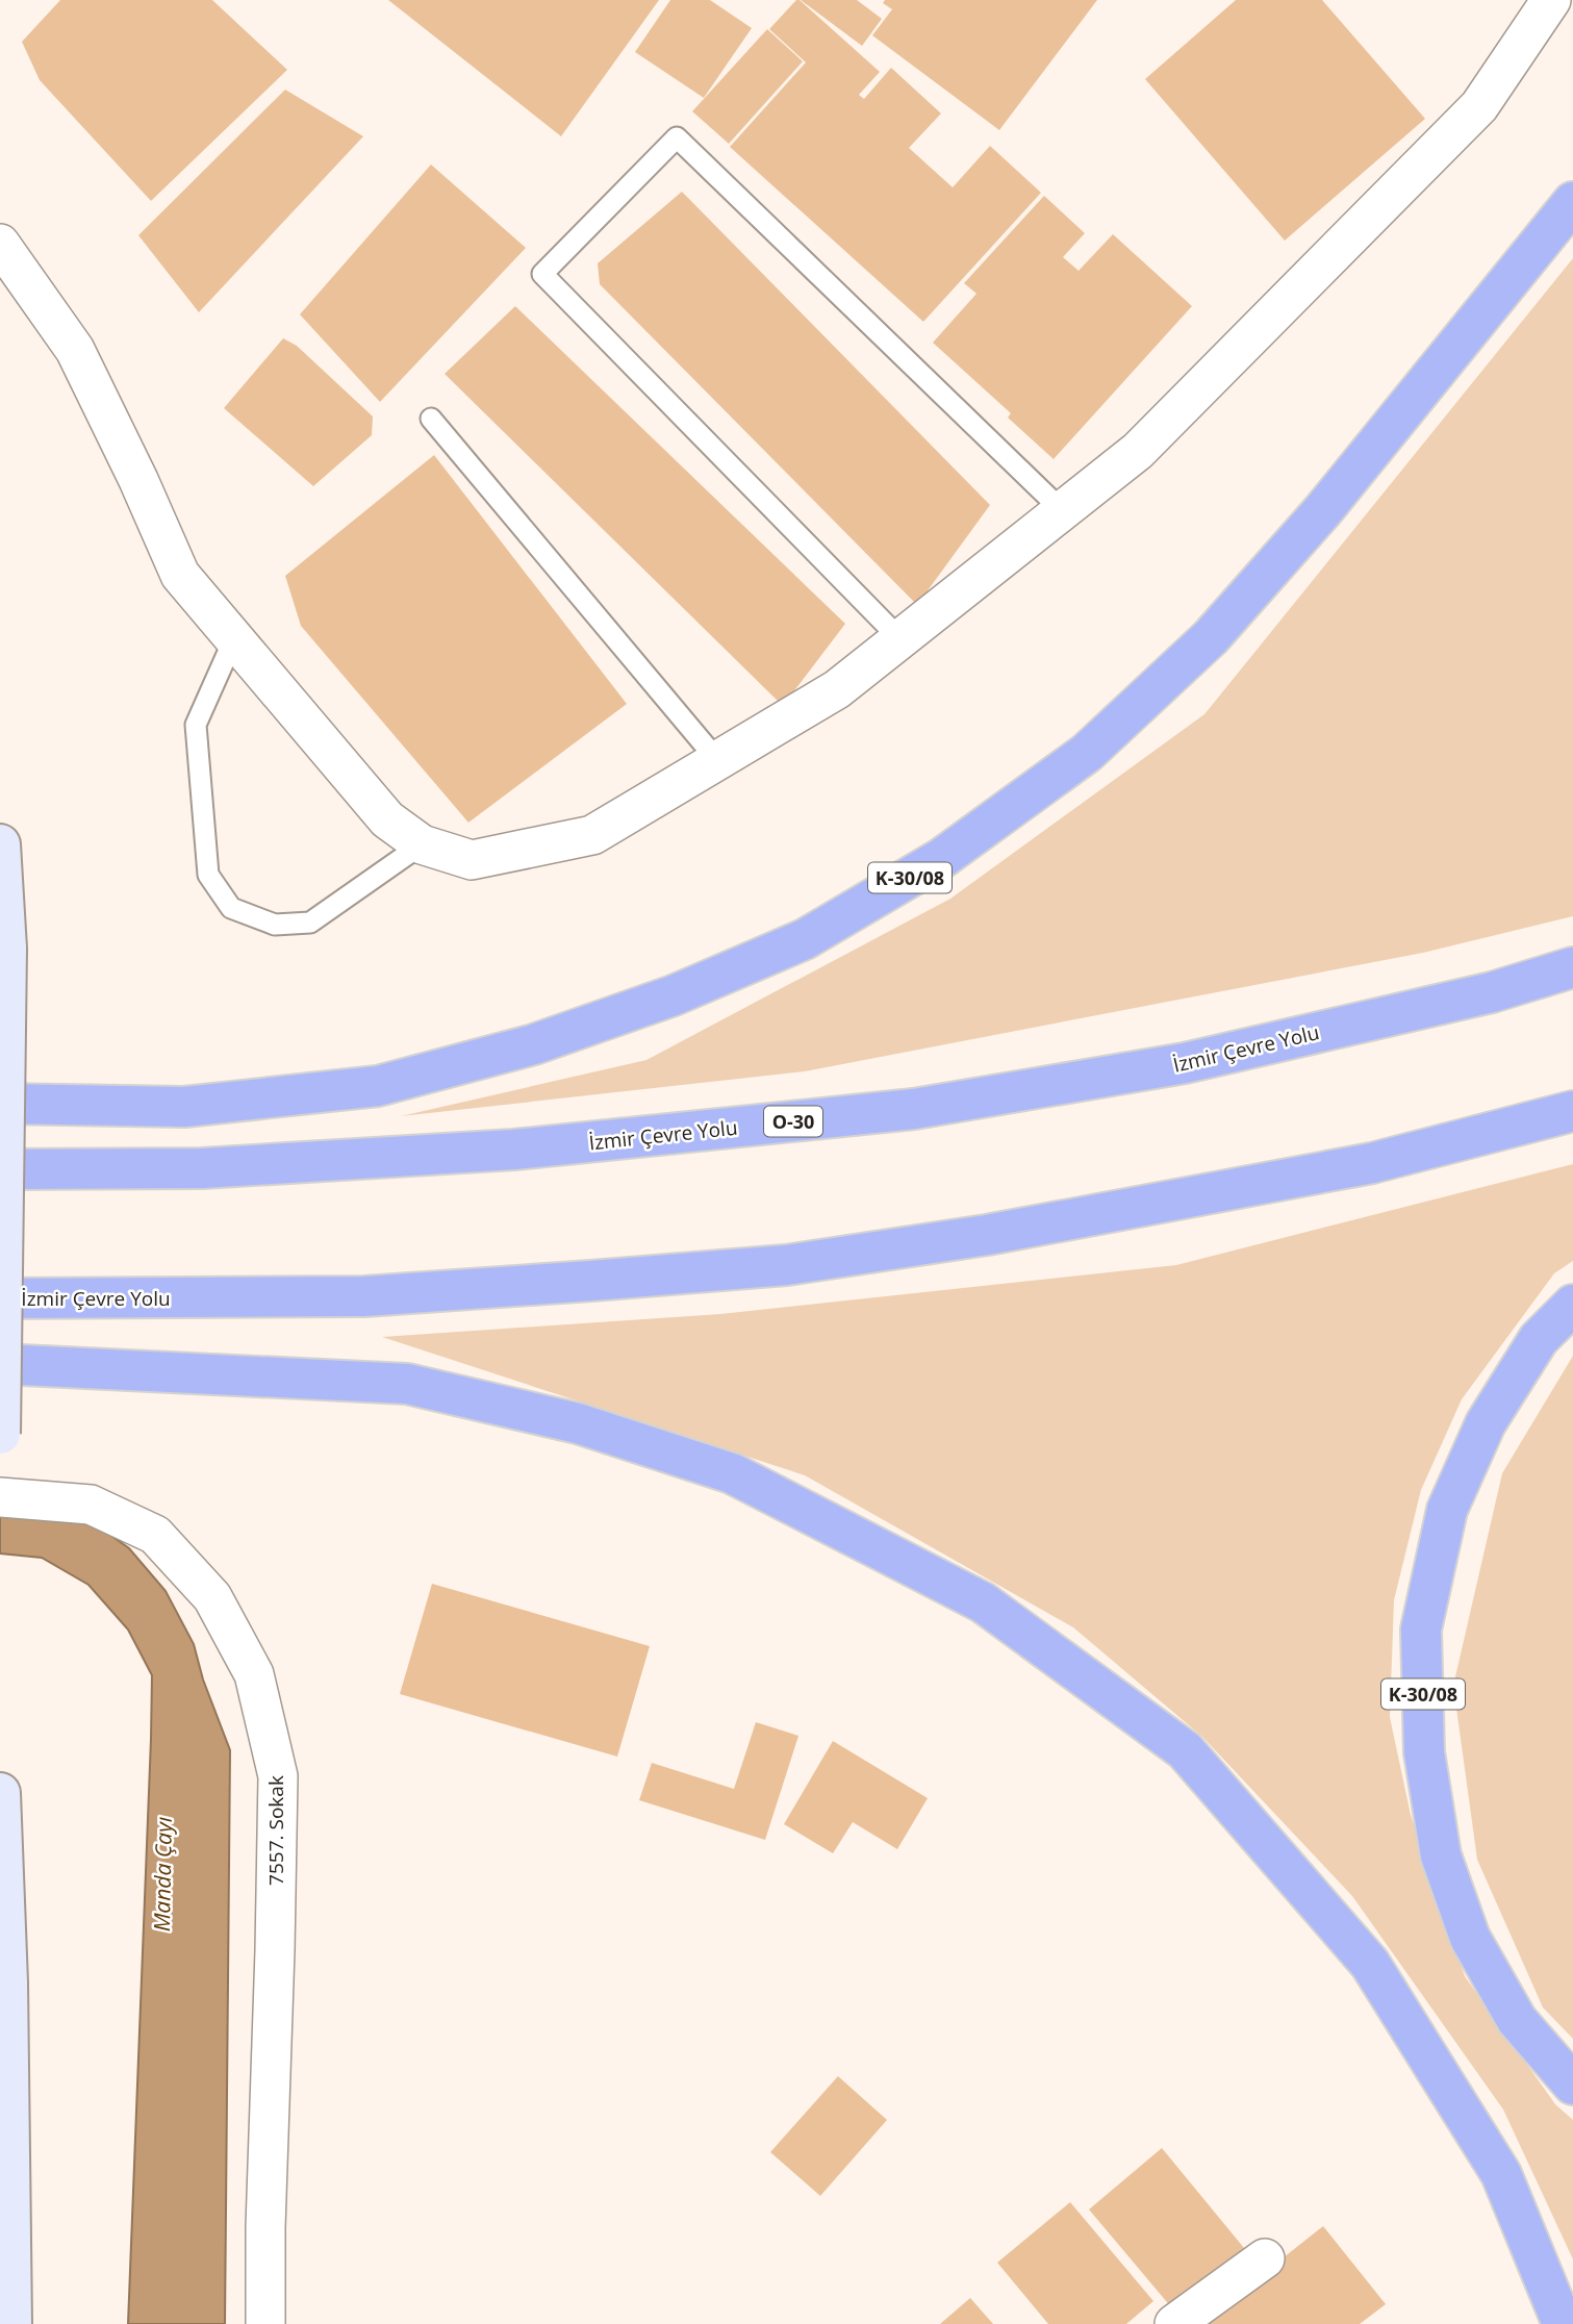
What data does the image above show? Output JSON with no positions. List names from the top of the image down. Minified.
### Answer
{"streets":{"highway":["K-30/08","İzmir Çevre Yolu","O-30"],"street":["7557. Sokak"]},"water":["Manda Çayı"]}
